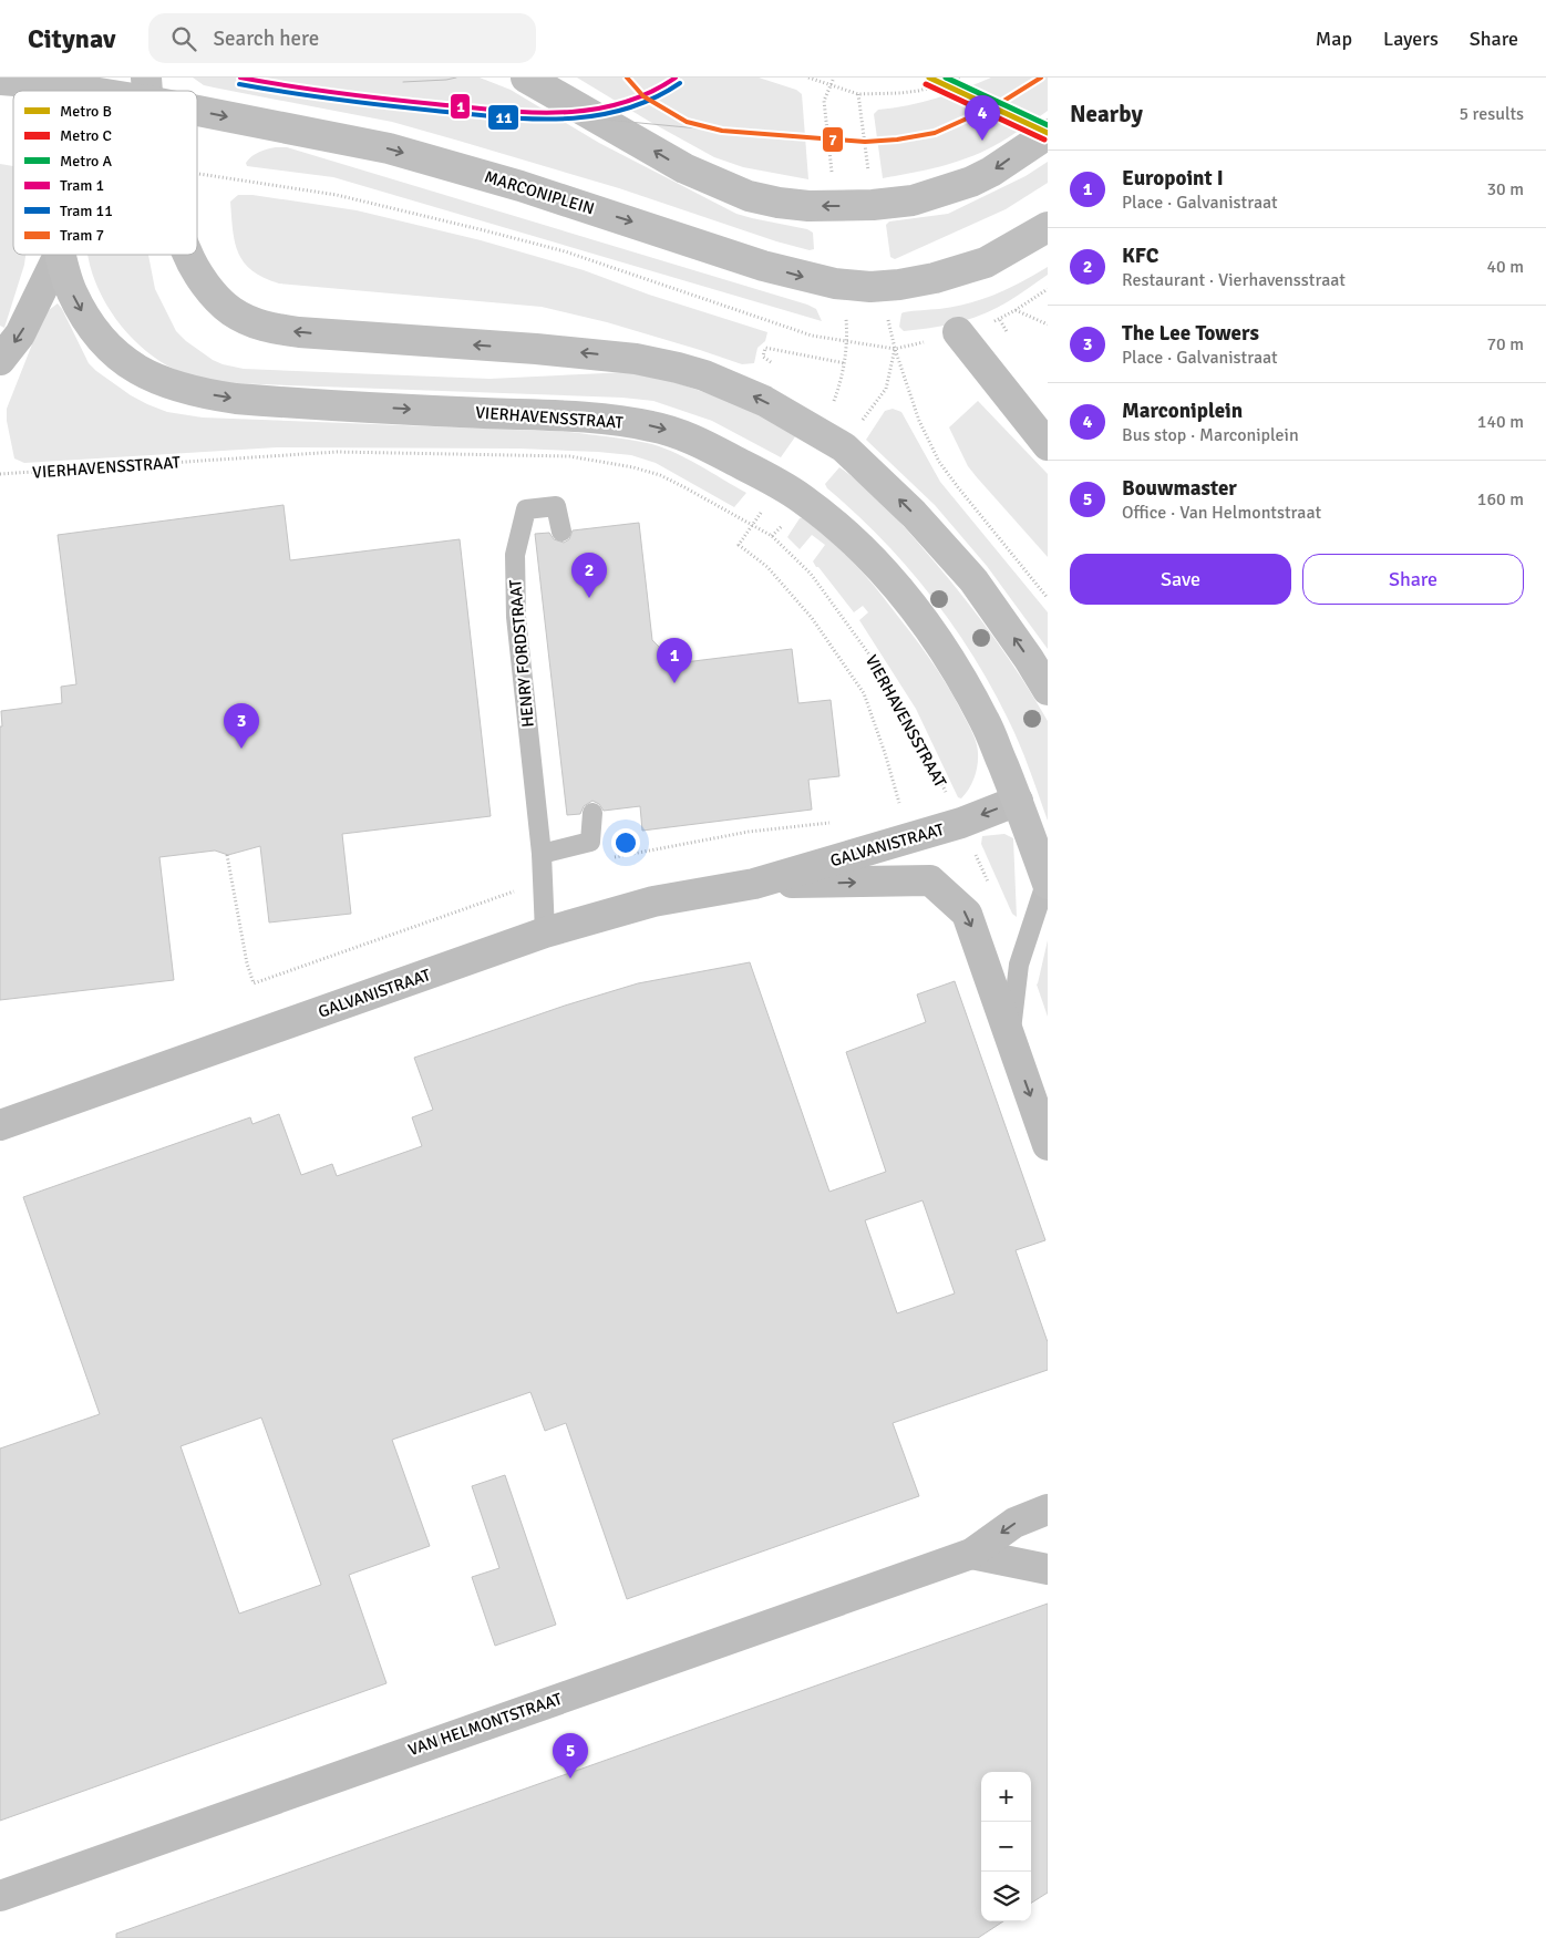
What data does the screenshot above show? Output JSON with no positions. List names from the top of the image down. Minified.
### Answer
{"streets":{"main road":["MARCONIPLEIN","VIERHAVENSSTRAAT"],"street":["GALVANISTRAAT","VAN HELMONTSTRAAT"],"lane":["HENRY FORDSTRAAT"]},"crossings":[["VIERHAVENSSTRAAT","GALVANISTRAAT"],["HENRY FORDSTRAAT","GALVANISTRAAT"]],"lines":["metro line B","metro line A","tram line 1","tram line 7","tram line 11","metro line C"],"legend":["Metro B","Metro C","Metro A","Tram 1","Tram 11","Tram 7"],"page":{"header":"Citynav","search":"Search here","nav":["Map","Layers","Share"],"heading":["Nearby","5 results"],"pins":["4","2","1","3","5"],"list":[{"mark":"1","name":"Europoint I","note":"Place · Galvanistraat","value":"30 m"},{"mark":"2","name":"KFC","note":"Restaurant · Vierhavensstraat","value":"40 m"},{"mark":"3","name":"The Lee Towers","note":"Place · Galvanistraat","value":"70 m"},{"mark":"4","name":"Marconiplein","note":"Bus stop · Marconiplein","value":"140 m"},{"mark":"5","name":"Bouwmaster","note":"Office · Van Helmontstraat","value":"160 m"}],"buttons":["Save","Share"],"map_buttons":["+","−"]}}
